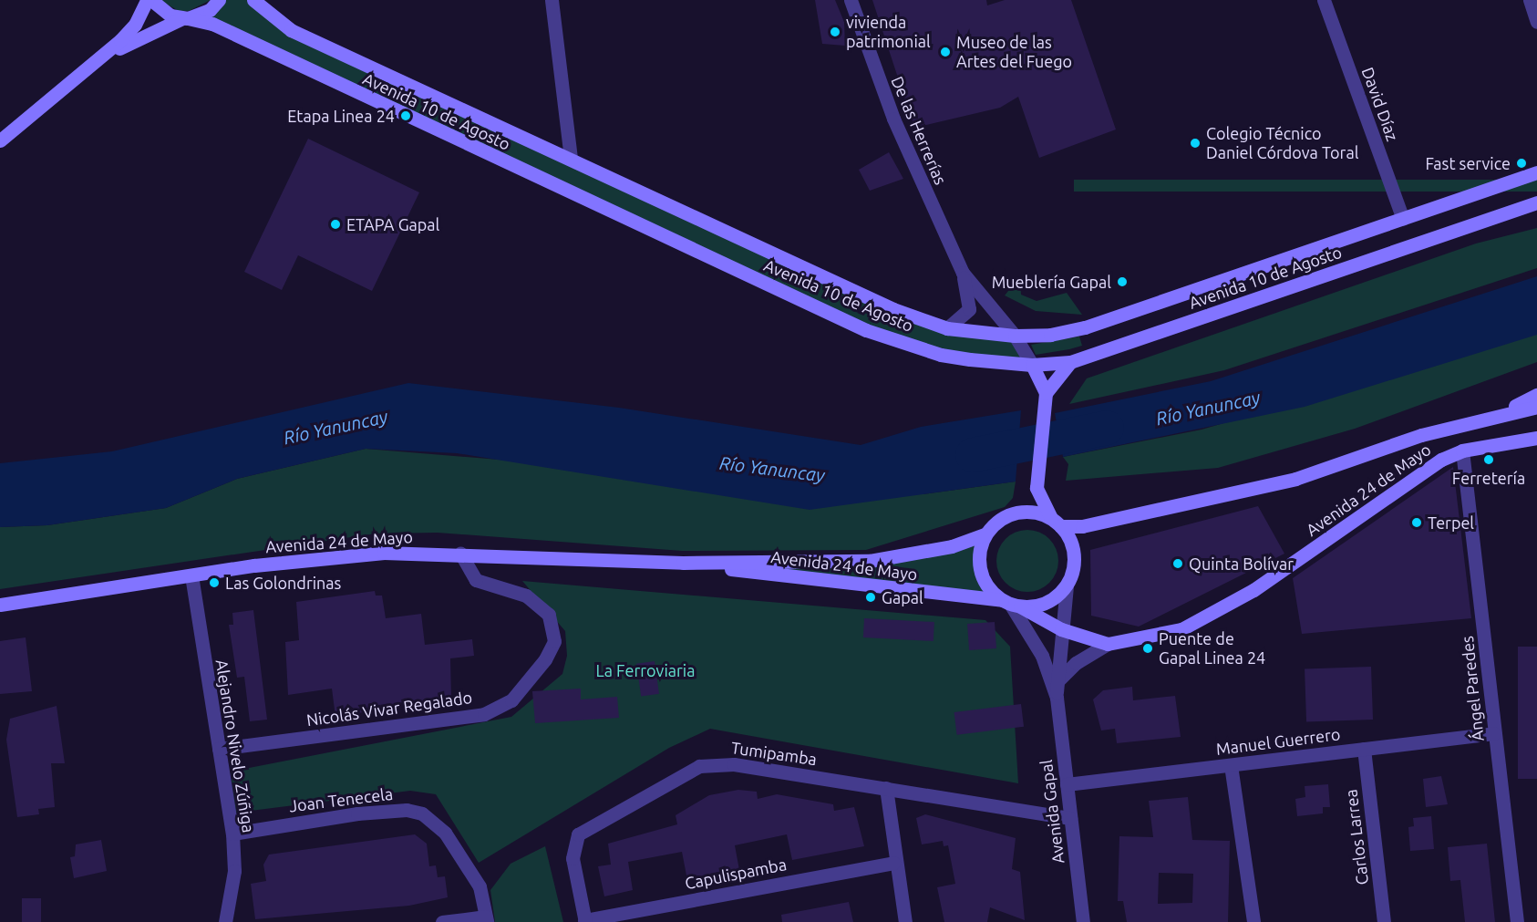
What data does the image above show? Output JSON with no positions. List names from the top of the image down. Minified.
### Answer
{"streets":{"main road":["Avenida 10 de Agosto","Avenida 24 de Mayo"],"street":["David Díaz","De las Herrerías","Ángel Paredes","Nicolás Vivar Regalado","Manuel Guerrero","Alejandro Nivelo Zúñiga","Tumipamba","Joan Tenecela","Avenida Gapal","Carlos Larrea","Capulispamba"]},"crossings":[["David Díaz","Avenida 10 de Agosto"],["Avenida 10 de Agosto","De las Herrerías"],["Avenida 24 de Mayo","Ángel Paredes"],["Avenida 24 de Mayo","Nicolás Vivar Regalado"],["Avenida 24 de Mayo","Alejandro Nivelo Zúñiga"],["Avenida 24 de Mayo","Avenida Gapal"],["Ángel Paredes","Manuel Guerrero"],["Nicolás Vivar Regalado","Alejandro Nivelo Zúñiga"],["Manuel Guerrero","Avenida Gapal"],["Manuel Guerrero","Carlos Larrea"],["Alejandro Nivelo Zúñiga","Joan Tenecela"],["Tumipamba","Avenida Gapal"],["Tumipamba","Capulispamba"]],"water":["Río Yanuncay"],"parks":["La Ferroviaria"],"places":["vivienda patrimonial","Museo de las Artes del Fuego","Etapa Linea 24","Colegio Técnico Daniel Córdova Toral","Fast service","ETAPA Gapal","Mueblería Gapal","Ferretería","Terpel","Quinta Bolívar","Las Golondrinas","Gapal","Puente de Gapal Linea 24"]}
